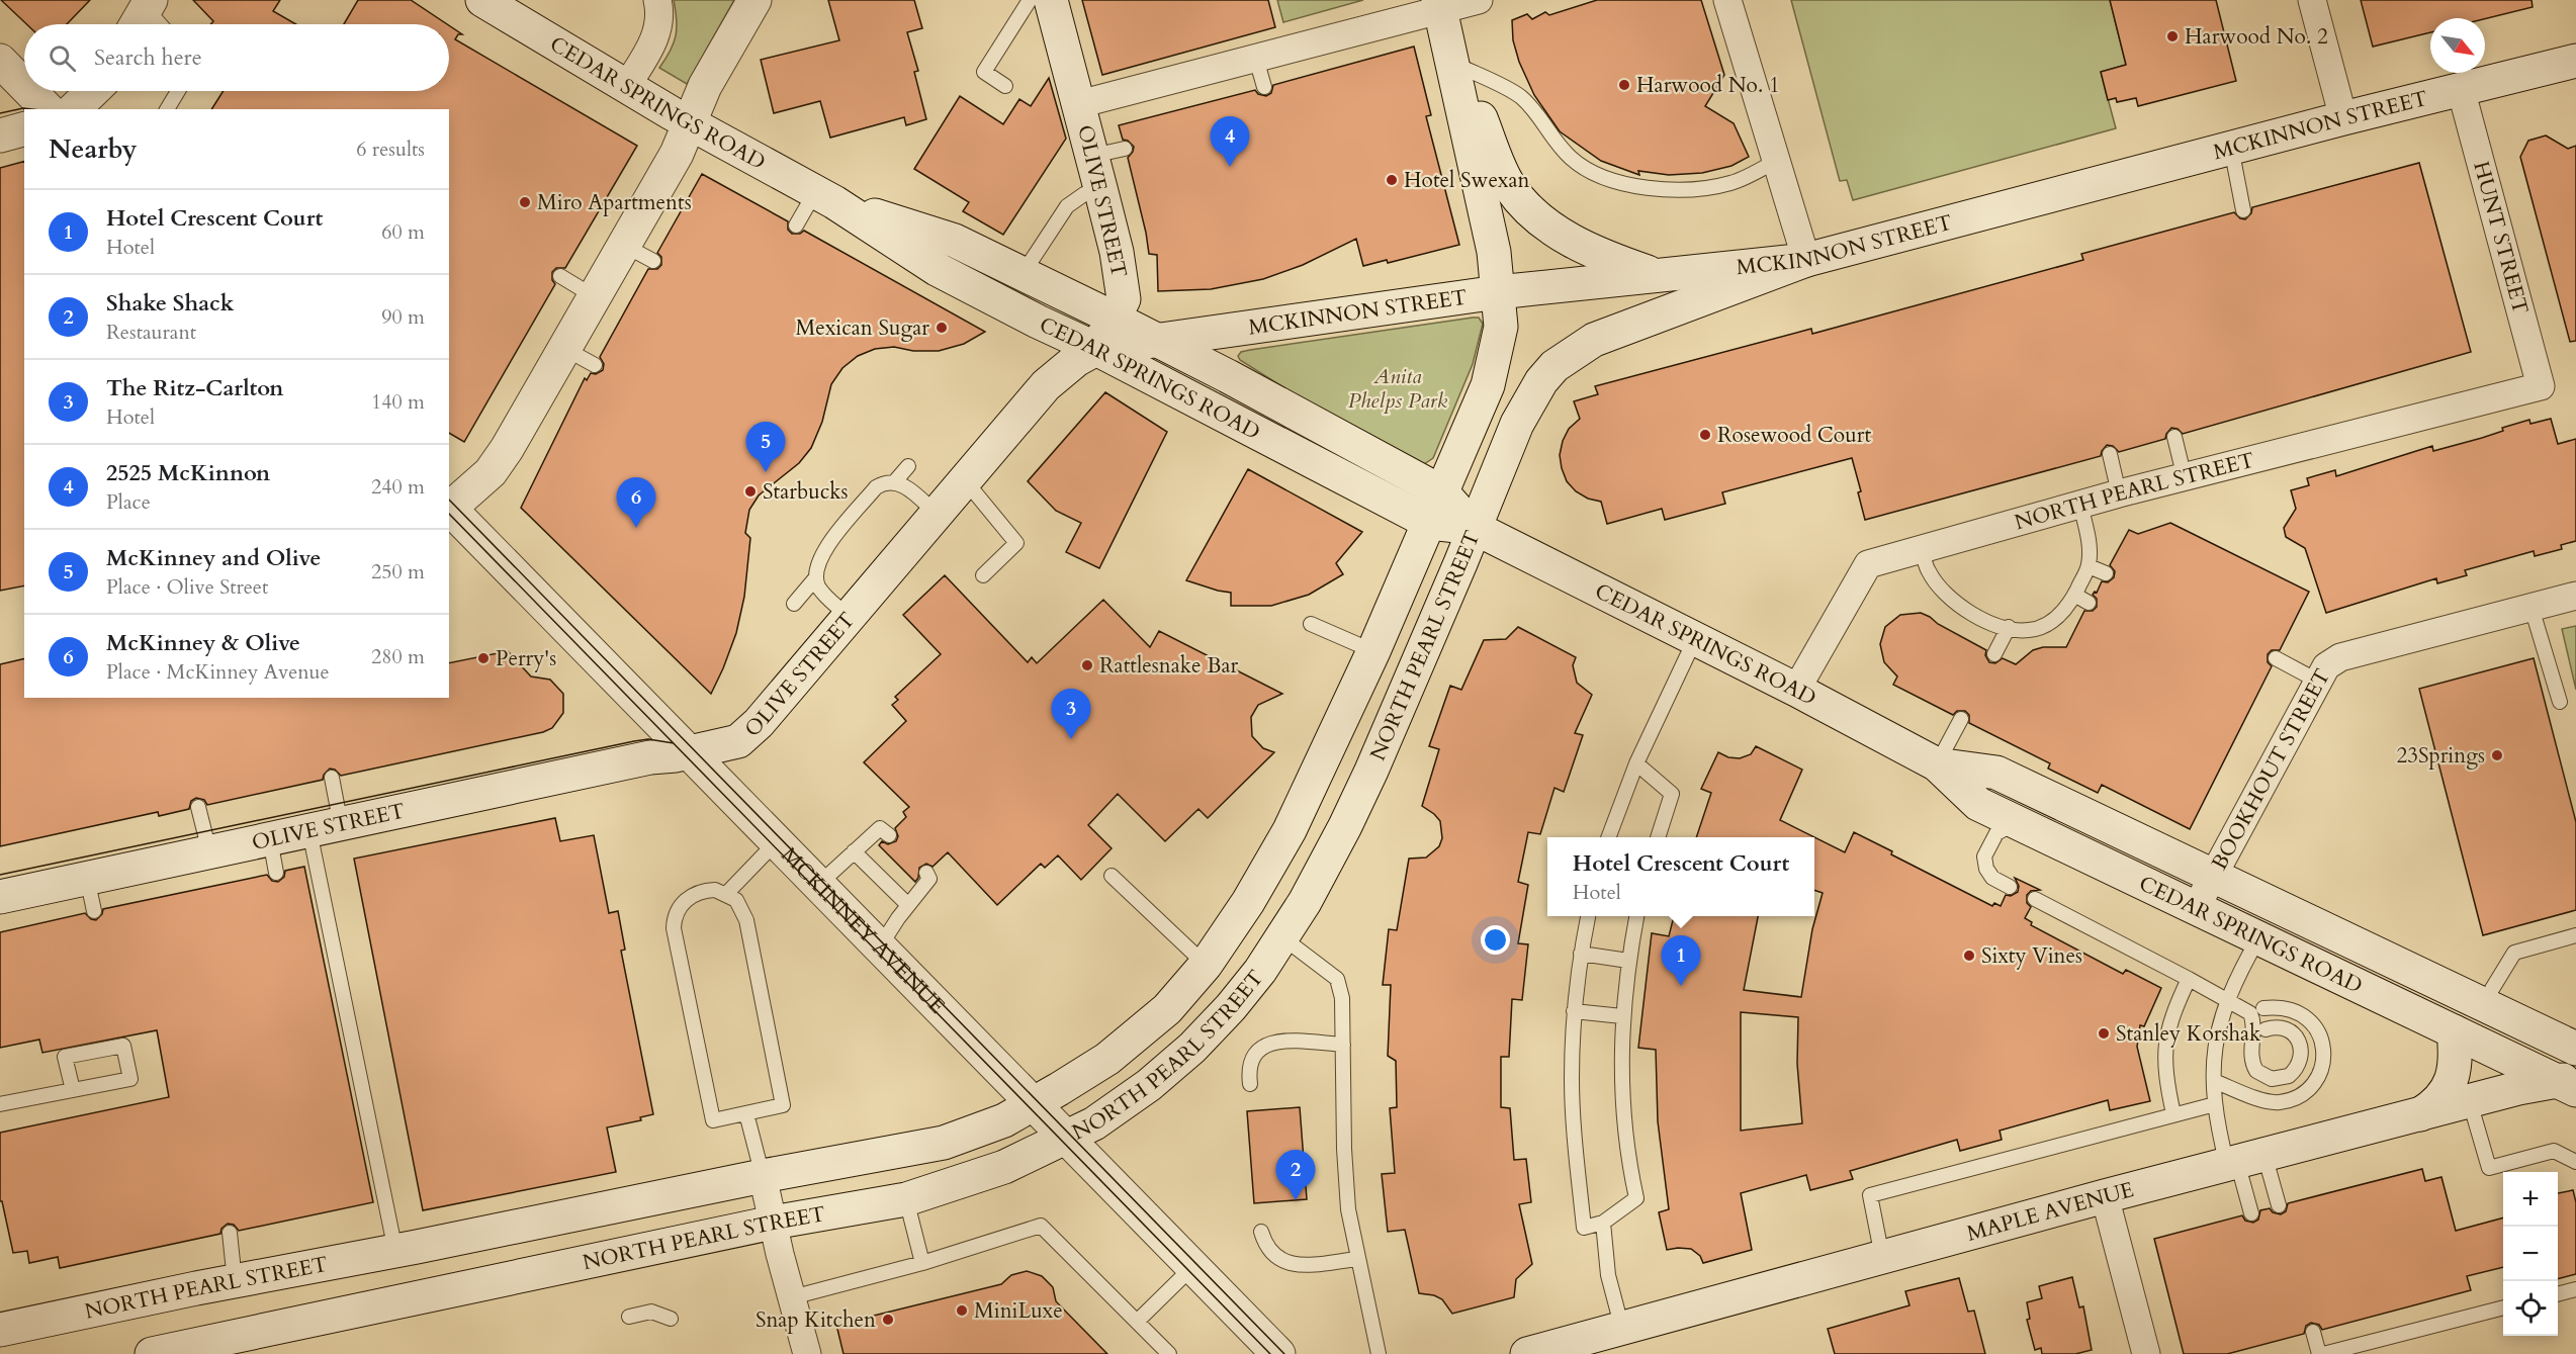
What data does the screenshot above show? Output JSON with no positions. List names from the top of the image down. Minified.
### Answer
{"streets":{"main road":["CEDAR SPRINGS ROAD","MCKINNON STREET","OLIVE STREET","NORTH PEARL STREET","MCKINNEY AVENUE","MAPLE AVENUE"],"street":["HUNT STREET","BOOKHOUT STREET"]},"crossings":[["CEDAR SPRINGS ROAD","MCKINNON STREET"],["CEDAR SPRINGS ROAD","OLIVE STREET"],["CEDAR SPRINGS ROAD","NORTH PEARL STREET"],["CEDAR SPRINGS ROAD","BOOKHOUT STREET"],["CEDAR SPRINGS ROAD","MAPLE AVENUE"],["MCKINNON STREET","OLIVE STREET"],["MCKINNON STREET","HUNT STREET"],["MCKINNON STREET","NORTH PEARL STREET"],["OLIVE STREET","MCKINNEY AVENUE"],["HUNT STREET","NORTH PEARL STREET"],["NORTH PEARL STREET","MCKINNEY AVENUE"]],"parks":["Anita Phelps Park"],"places":["Harwood No. 2","Harwood No. 1","Hotel Swexan","Miro Apartments","Mexican Sugar","Rosewood Court","Starbucks","Perry's","Rattlesnake Bar","23Springs","Sixty Vines","Stanley Korshak","MiniLuxe","Snap Kitchen"],"north":"bottom right","page":{"search":"Search here","heading":["Nearby","6 results"],"pins":["4","5","6","3","1","2"],"list":[{"mark":"1","name":"Hotel Crescent Court","note":"Hotel","value":"60 m"},{"mark":"2","name":"Shake Shack","note":"Restaurant","value":"90 m"},{"mark":"3","name":"The Ritz-Carlton","note":"Hotel","value":"140 m"},{"mark":"4","name":"2525 McKinnon","note":"Place","value":"240 m"},{"mark":"5","name":"McKinney and Olive","note":"Place · Olive Street","value":"250 m"},{"mark":"6","name":"McKinney & Olive","note":"Place · McKinney Avenue","value":"280 m"}],"popup":["Hotel Crescent Court","Hotel"],"map_buttons":["+","−"]}}
